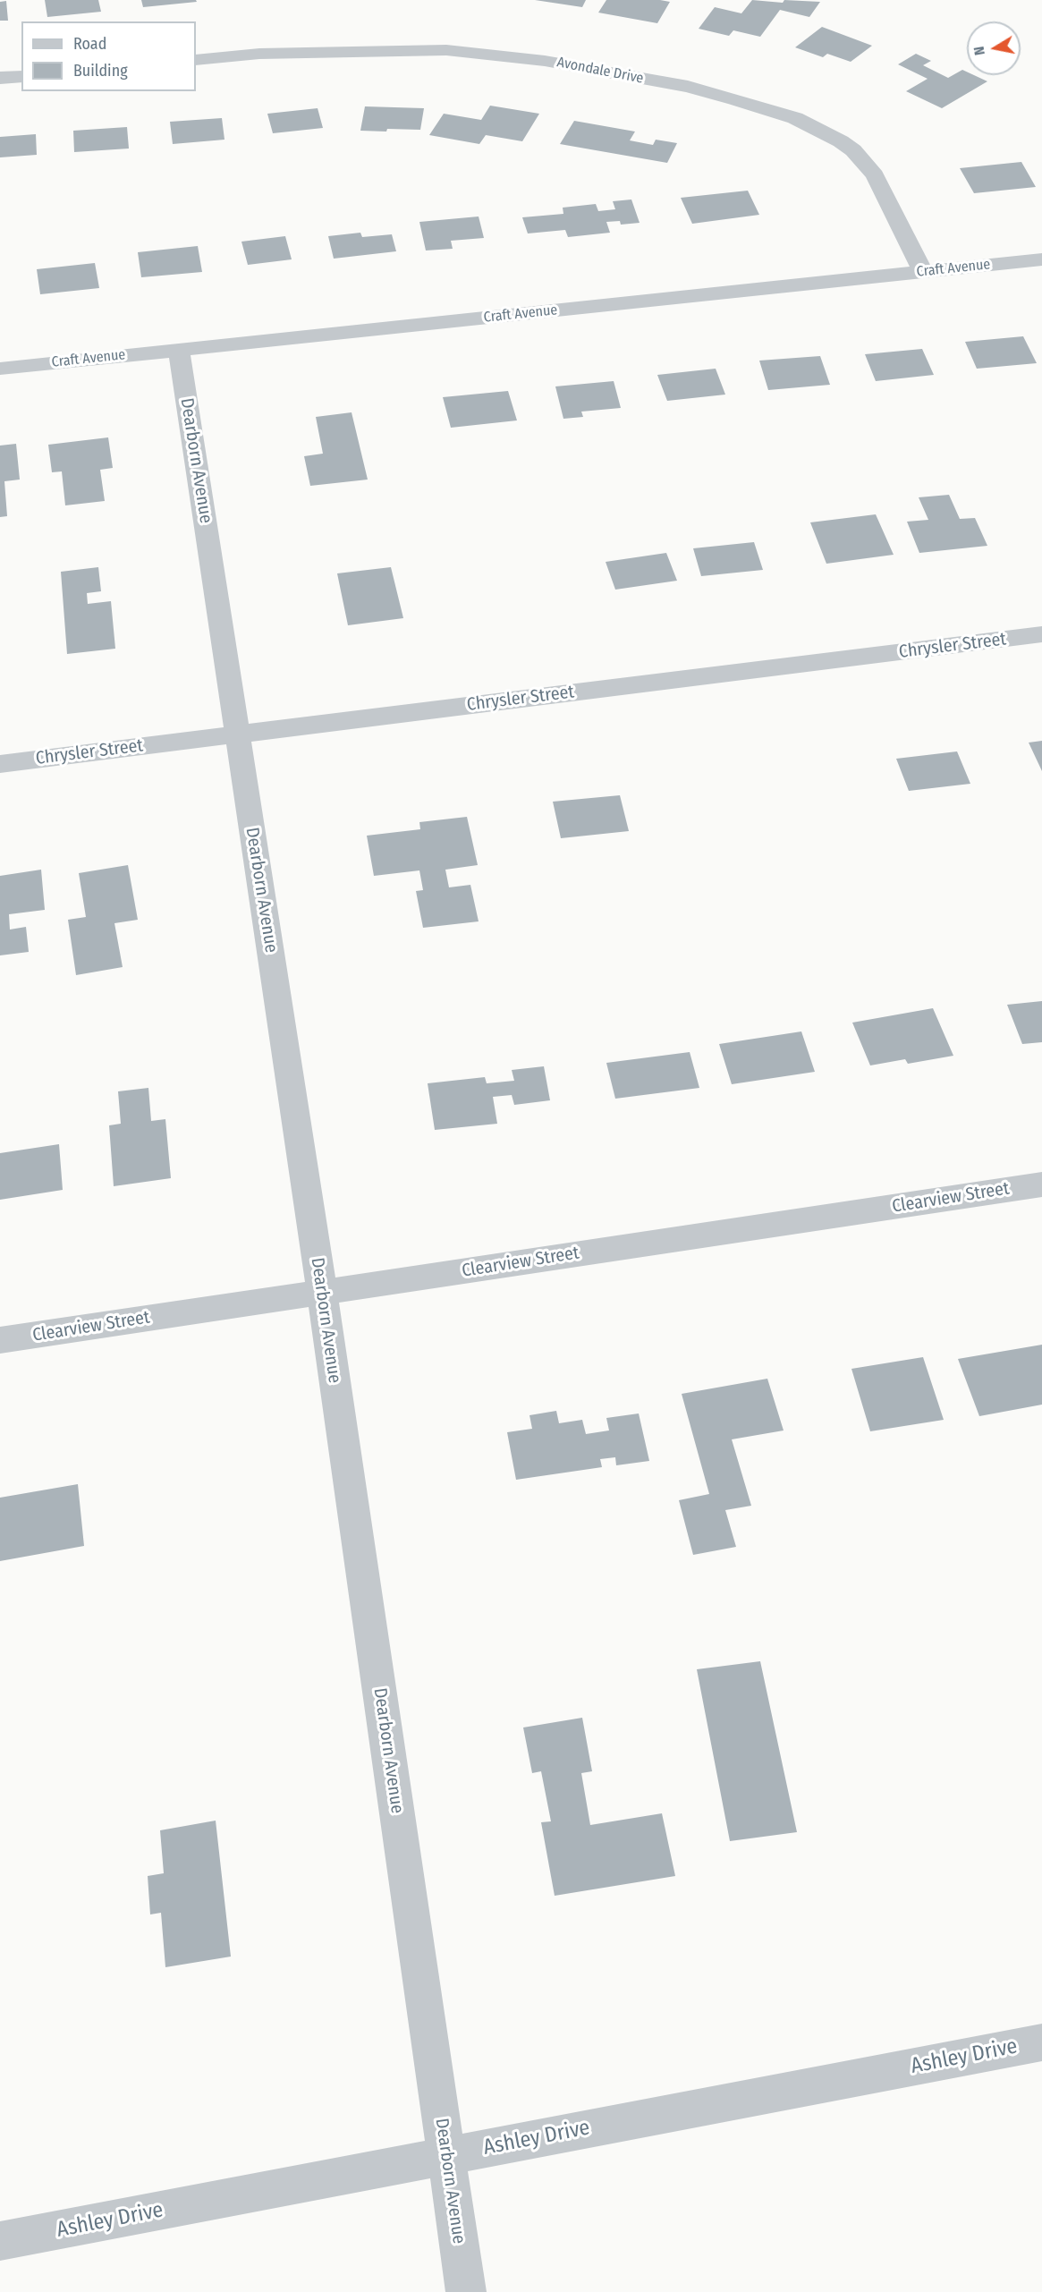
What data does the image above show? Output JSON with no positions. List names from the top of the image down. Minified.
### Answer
{"streets":{"street":["Avondale Drive","Craft Avenue","Dearborn Avenue","Chrysler Street","Clearview Street","Ashley Drive"]},"crossings":[["Avondale Drive","Craft Avenue"],["Craft Avenue","Dearborn Avenue"],["Dearborn Avenue","Chrysler Street"],["Dearborn Avenue","Clearview Street"],["Dearborn Avenue","Ashley Drive"]],"legend":["Road","Building"],"north":"left"}
